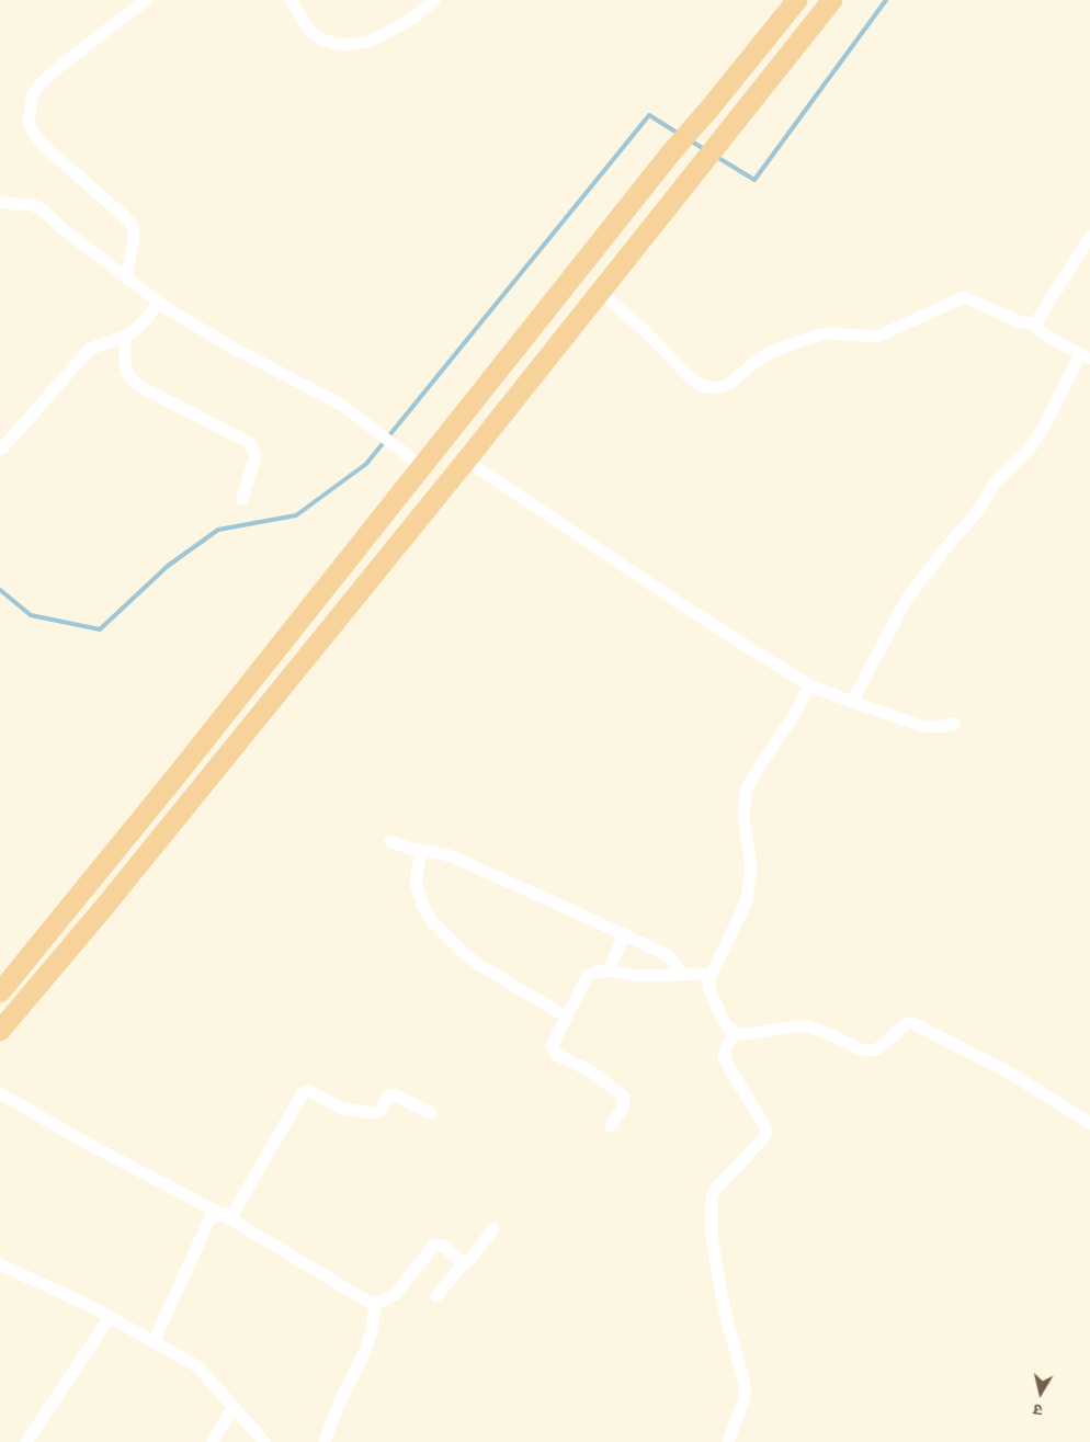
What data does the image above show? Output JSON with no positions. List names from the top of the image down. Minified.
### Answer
{"north":"bottom"}
